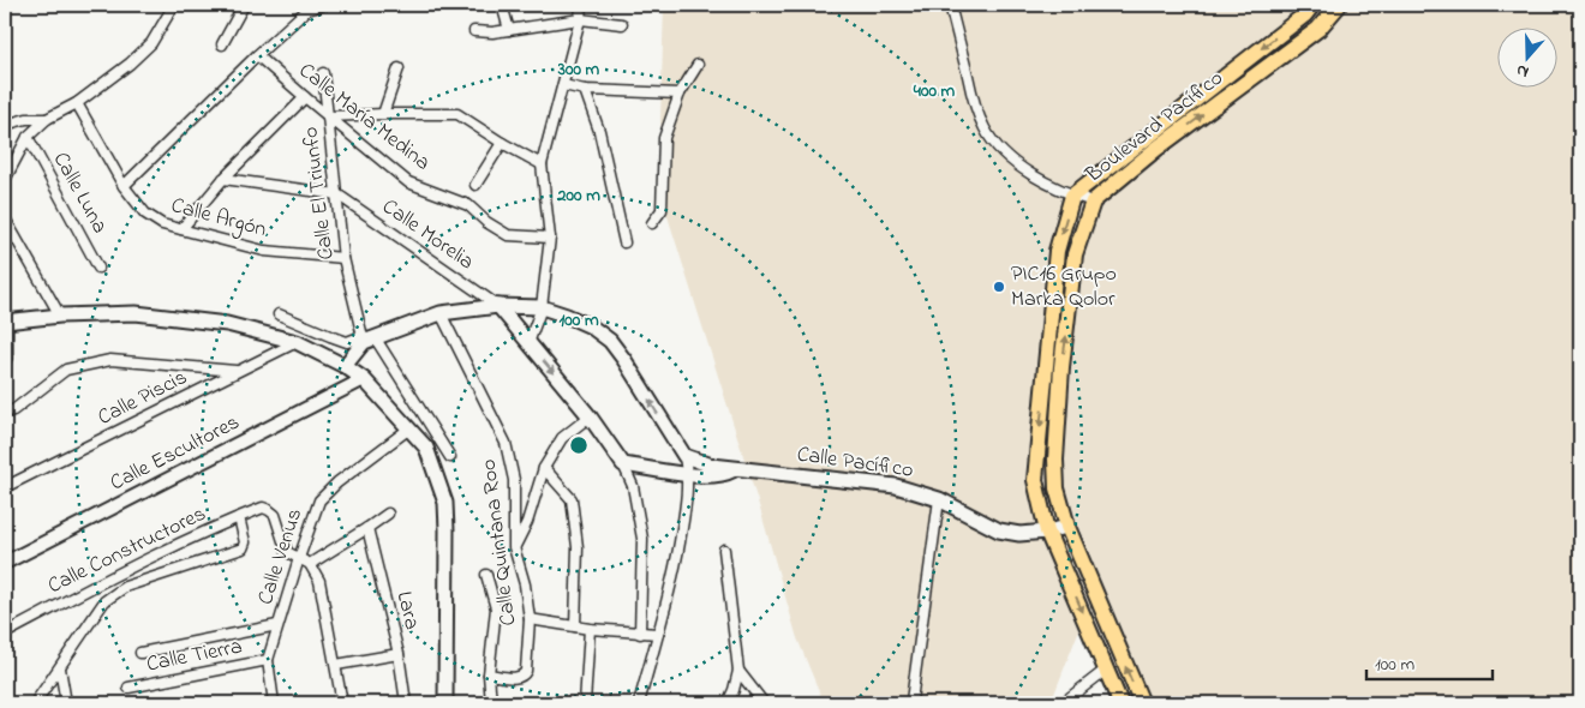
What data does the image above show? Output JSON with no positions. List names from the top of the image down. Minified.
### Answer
{"streets":{"main road":["Boulevard Pacífico","Calle Pacífico"],"street":["Calle María Medina","Calle Luna","Calle El Triunfo","Calle Argón","Calle Morelia","Calle Piscis","Calle Escultores","Calle Quintana Roo","Calle Constructores","Calle Venus","Lara","Calle Tierra"]},"crossings":[["Calle María Medina","Calle El Triunfo"],["Boulevard Pacífico","Calle Pacífico"],["Calle El Triunfo","Calle Argón"],["Calle El Triunfo","Calle Morelia"],["Calle Constructores","Calle Venus"],["Calle Venus","Calle Tierra"]],"places":["PIC16 Grupo Marka Qolor"],"scale_bar":"100 m","north":"bottom","rings":["300 m","400 m","200 m","100 m"]}
